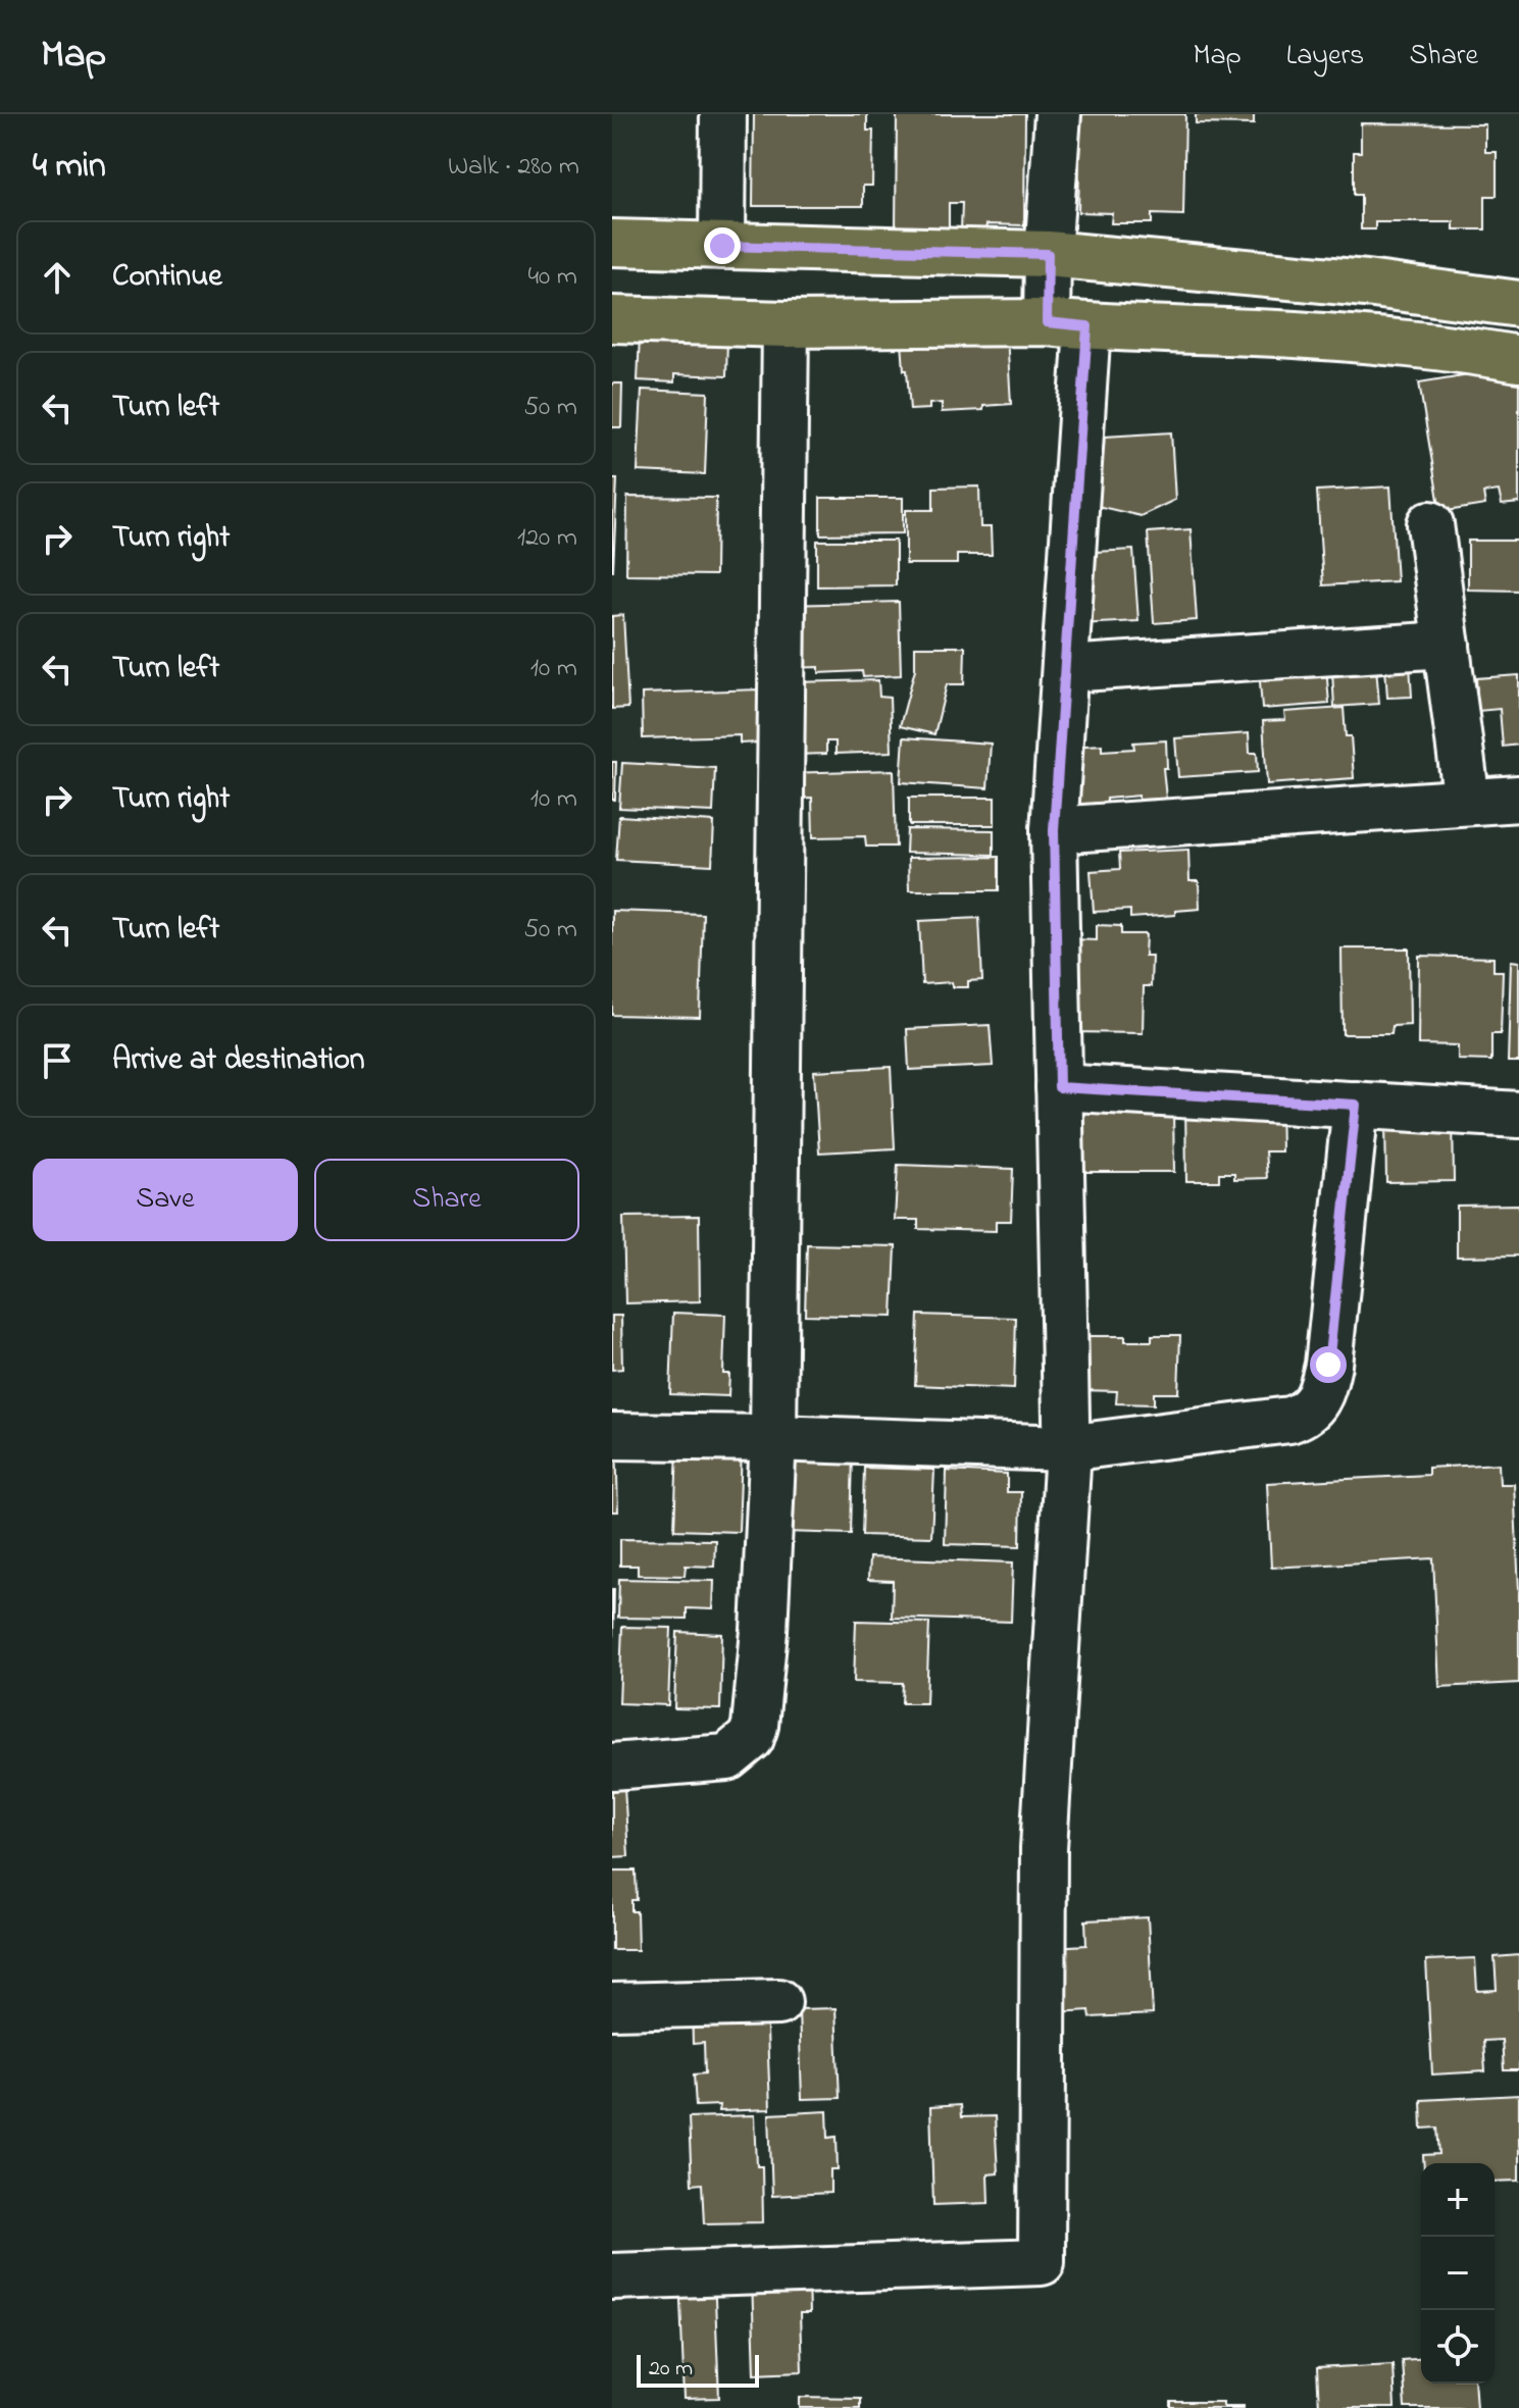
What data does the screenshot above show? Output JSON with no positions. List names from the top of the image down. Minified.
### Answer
{"scale_bar":"20 m","page":{"header":"Map","nav":["Map","Layers","Share"],"heading":["4 min","Walk · 280 m"],"list":[["Continue","40 m"],["Turn left","50 m"],["Turn right","120 m"],["Turn left","10 m"],["Turn right","10 m"],["Turn left","50 m"],"Arrive at destination"],"buttons":["Save","Share"],"map_buttons":["+","−"],"scale":"20 m"}}
